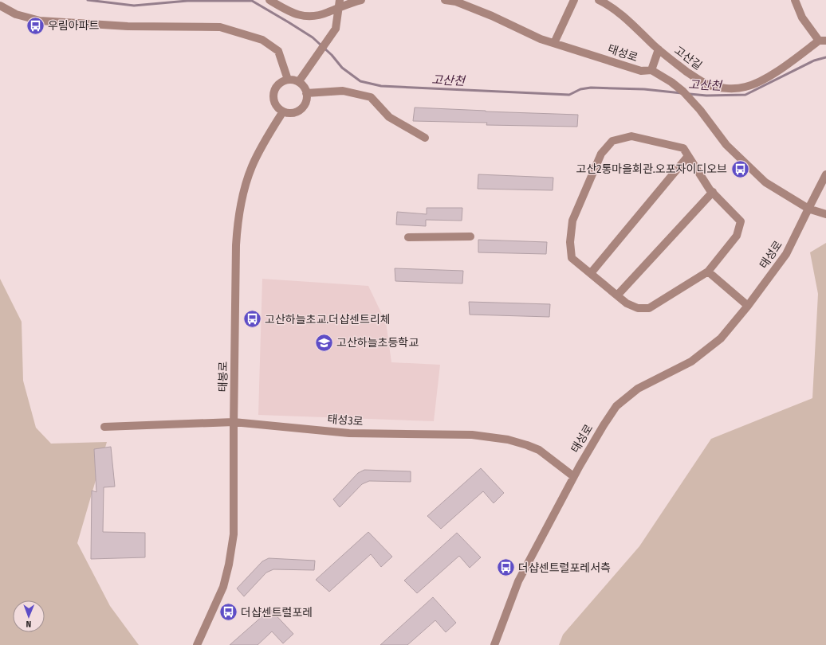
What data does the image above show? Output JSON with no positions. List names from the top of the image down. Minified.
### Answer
{"streets":{"street":["태성로","고산길","태봉로","태성3로"]},"crossings":[["태성로","태성3로"],["태봉로","태성3로"]],"water":["고산천"],"places":{"bus stop":["우림아파트","고산2통마을회관.오포자이디오브","고산하늘초교.더샵센트리체","더샵센트럴포레서측","더샵센트럴포레"],"school or university":["고산하늘초등학교"]},"north":"bottom"}
